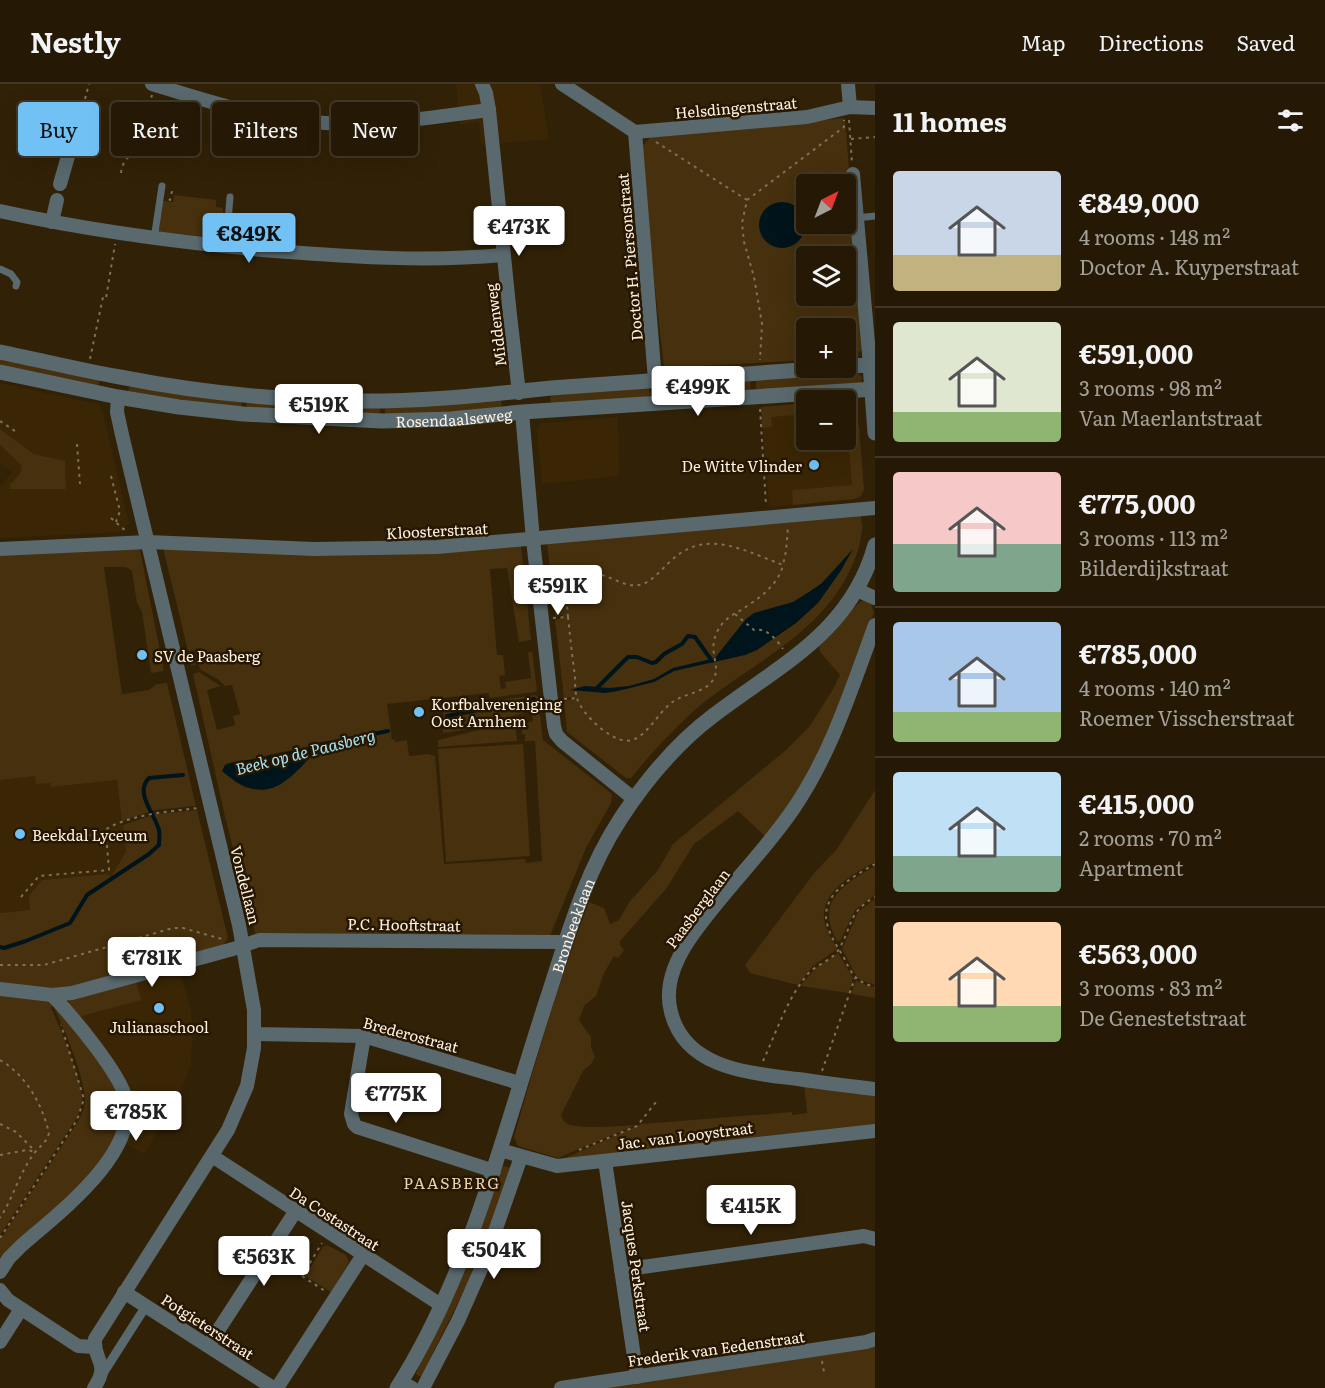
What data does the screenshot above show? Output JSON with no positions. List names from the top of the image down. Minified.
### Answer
{"streets":{"street":["Helsdingenstraat","Doctor H. Piersonstraat","Middenweg","Rosendaalseweg","Kloosterstraat","Vondellaan","Paasberglaan","P.C. Hooftstraat","Bronbeeklaan","Brederostraat","Jac. van Looystraat","Da Costastraat","Jacques Perkstraat","Potgieterstraat","Frederik van Eedenstraat"]},"crossings":[["Helsdingenstraat","Doctor H. Piersonstraat"],["Doctor H. Piersonstraat","Rosendaalseweg"],["Middenweg","Rosendaalseweg"],["Rosendaalseweg","Vondellaan"],["Kloosterstraat","Vondellaan"],["Vondellaan","P.C. Hooftstraat"],["Vondellaan","Brederostraat"],["Vondellaan","Da Costastraat"],["Vondellaan","Potgieterstraat"],["P.C. Hooftstraat","Bronbeeklaan"],["Bronbeeklaan","Brederostraat"],["Bronbeeklaan","Jac. van Looystraat"],["Bronbeeklaan","Da Costastraat"],["Jac. van Looystraat","Jacques Perkstraat"],["Jacques Perkstraat","Frederik van Eedenstraat"]],"districts":["PAASBERG"],"water":["Beek op de Paasberg"],"places":["De Witte Vlinder","SV de Paasberg","Korfbalvereniging Oost Arnhem","Beekdal Lyceum","Julianaschool"],"north":"top right","page":{"header":"Nestly","nav":["Map","Directions","Saved"],"heading":"11 homes","chip":["Buy","Rent","Filters","New"],"list":[{"name":"€849,000","note":"4 rooms · 148 m² · Doctor A. Kuyperstraat"},{"name":"€591,000","note":"3 rooms · 98 m² · Van Maerlantstraat"},{"name":"€775,000","note":"3 rooms · 113 m² · Bilderdijkstraat"},{"name":"€785,000","note":"4 rooms · 140 m² · Roemer Visscherstraat"},{"name":"€415,000","note":"2 rooms · 70 m² · Apartment"},{"name":"€563,000","note":"3 rooms · 83 m² · De Genestetstraat"}],"map_buttons":["+","−"],"price":["€473K","€849K","€499K","€519K","€591K","€781K","€775K","€785K","€415K","€504K","€563K"]}}
